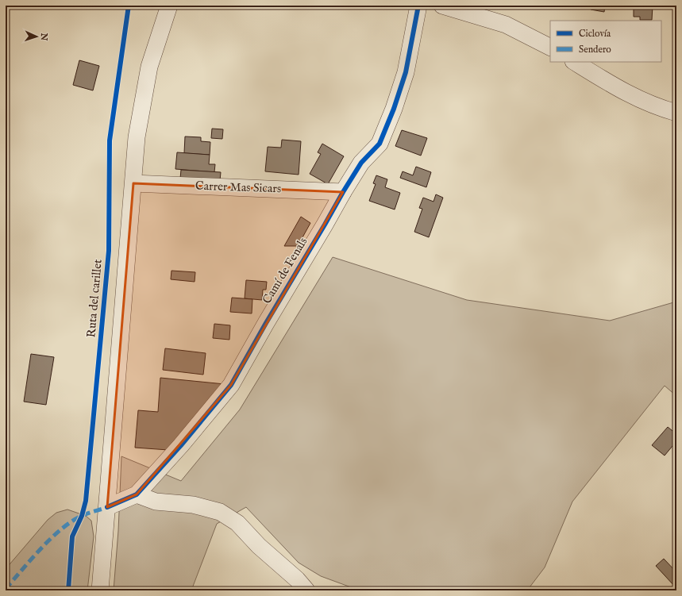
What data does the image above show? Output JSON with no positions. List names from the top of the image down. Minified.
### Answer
{"streets":{"street":["Carrer Mas Sicars","Camí de Fenals"],"cycle path":["Ruta del carillet"]},"crossings":[["Carrer Mas Sicars","Camí de Fenals"]],"legend":["Ciclovía","Sendero"],"north":"right"}
